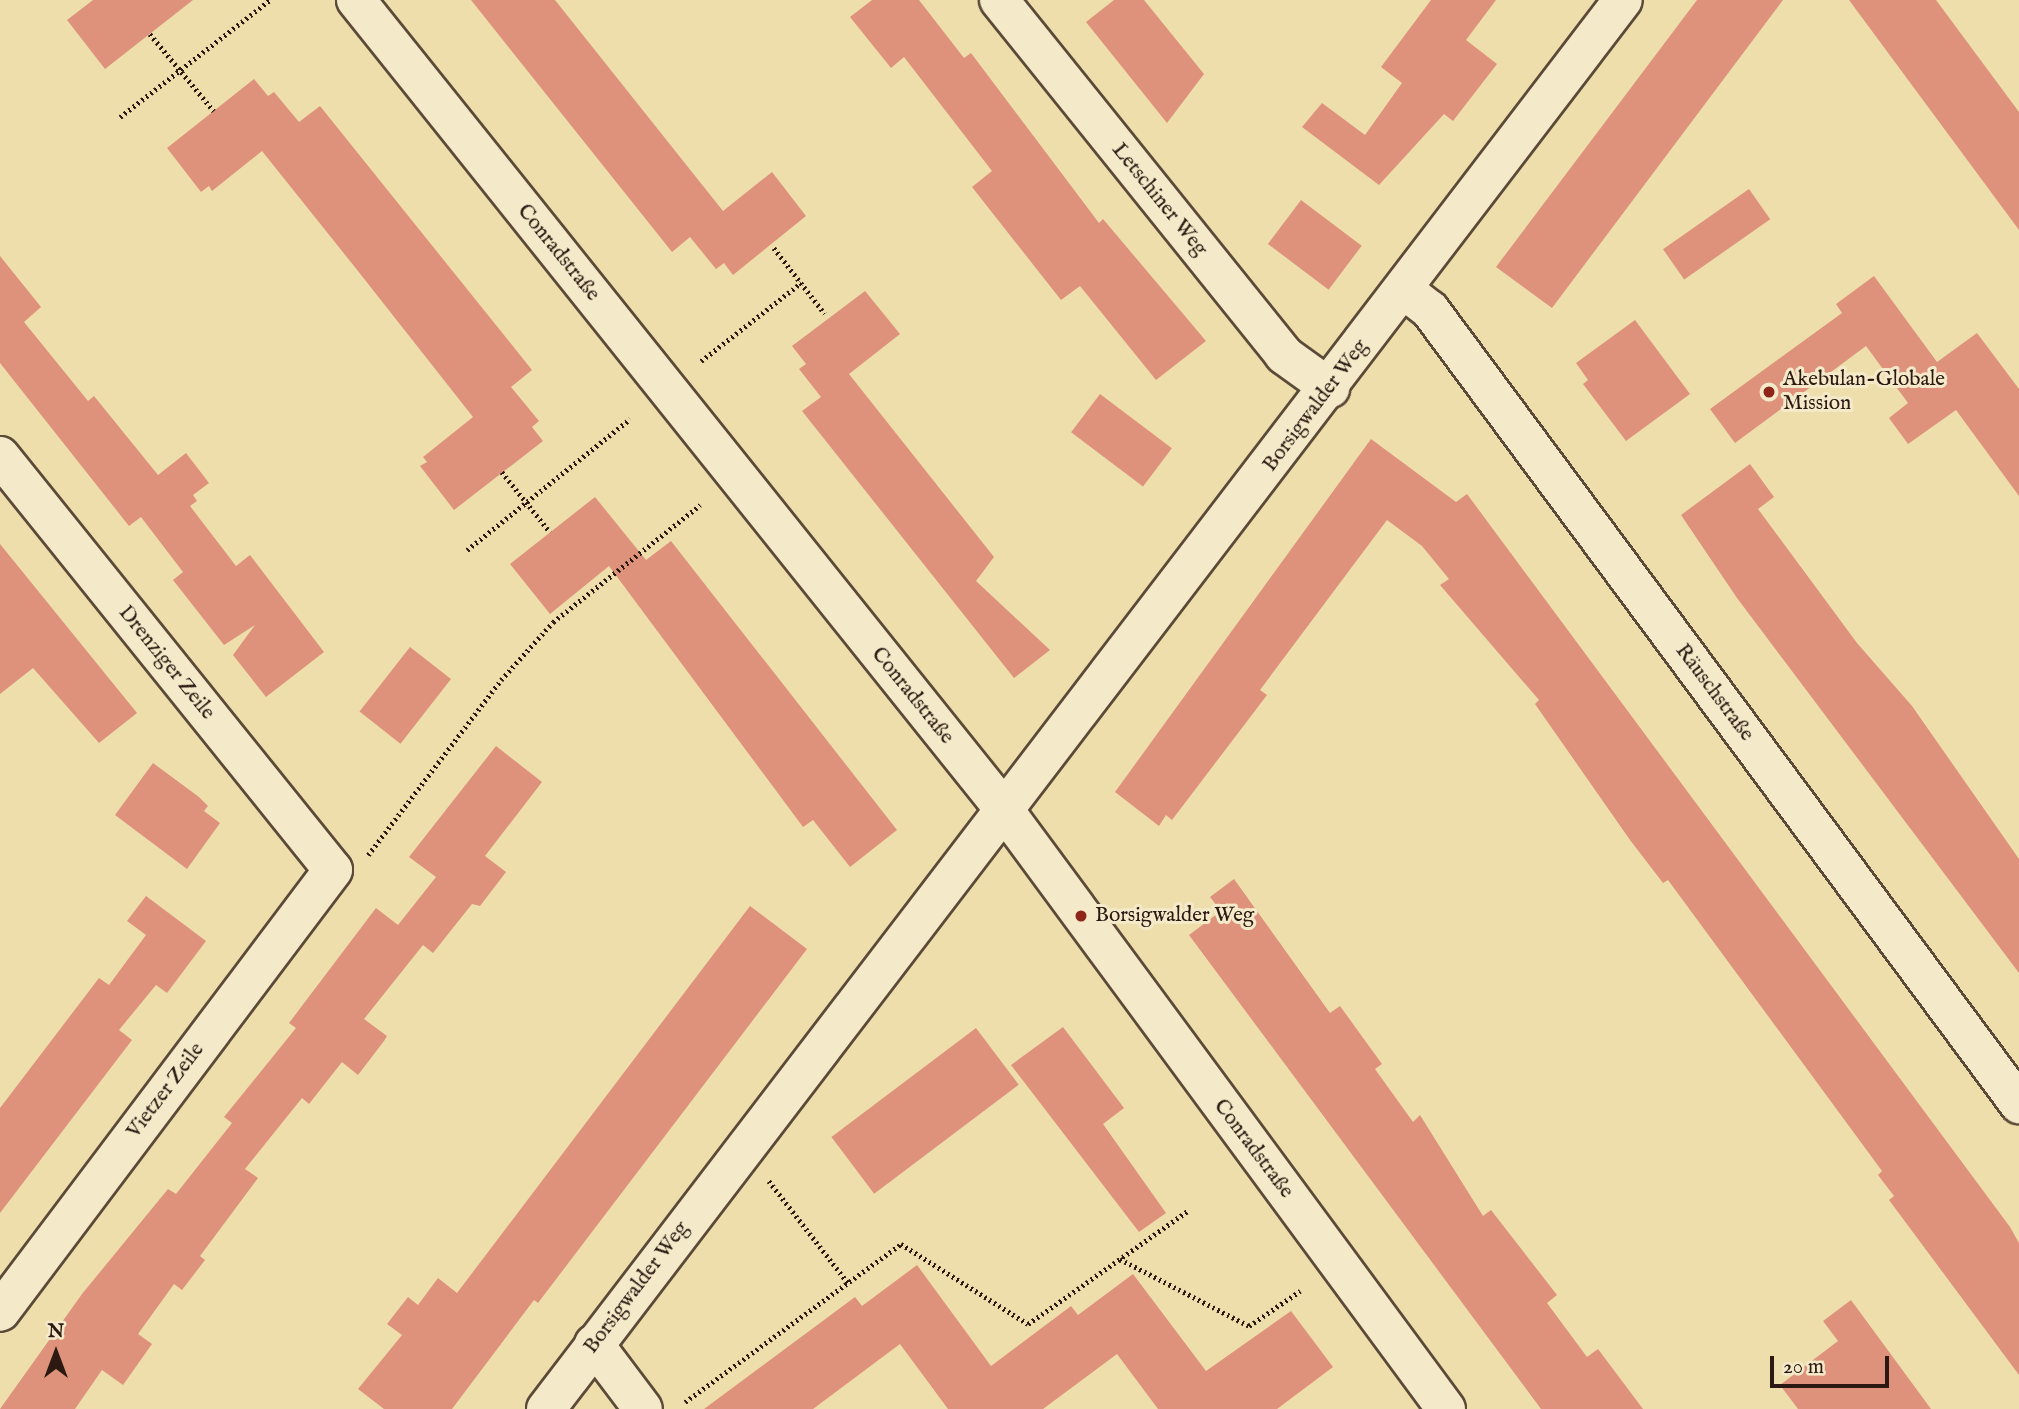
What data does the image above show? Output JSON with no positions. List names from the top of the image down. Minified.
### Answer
{"streets":{"street":["Letschiner Weg","Conradstraße","Borsigwalder Weg","Drenziger Zeile","Räuschstraße","Vietzer Zeile"]},"crossings":[["Letschiner Weg","Borsigwalder Weg"],["Conradstraße","Borsigwalder Weg"],["Borsigwalder Weg","Räuschstraße"],["Drenziger Zeile","Vietzer Zeile"]],"places":["Akebulan-Globale Mission","Borsigwalder Weg"],"scale_bar":"20 m","north":"top"}
